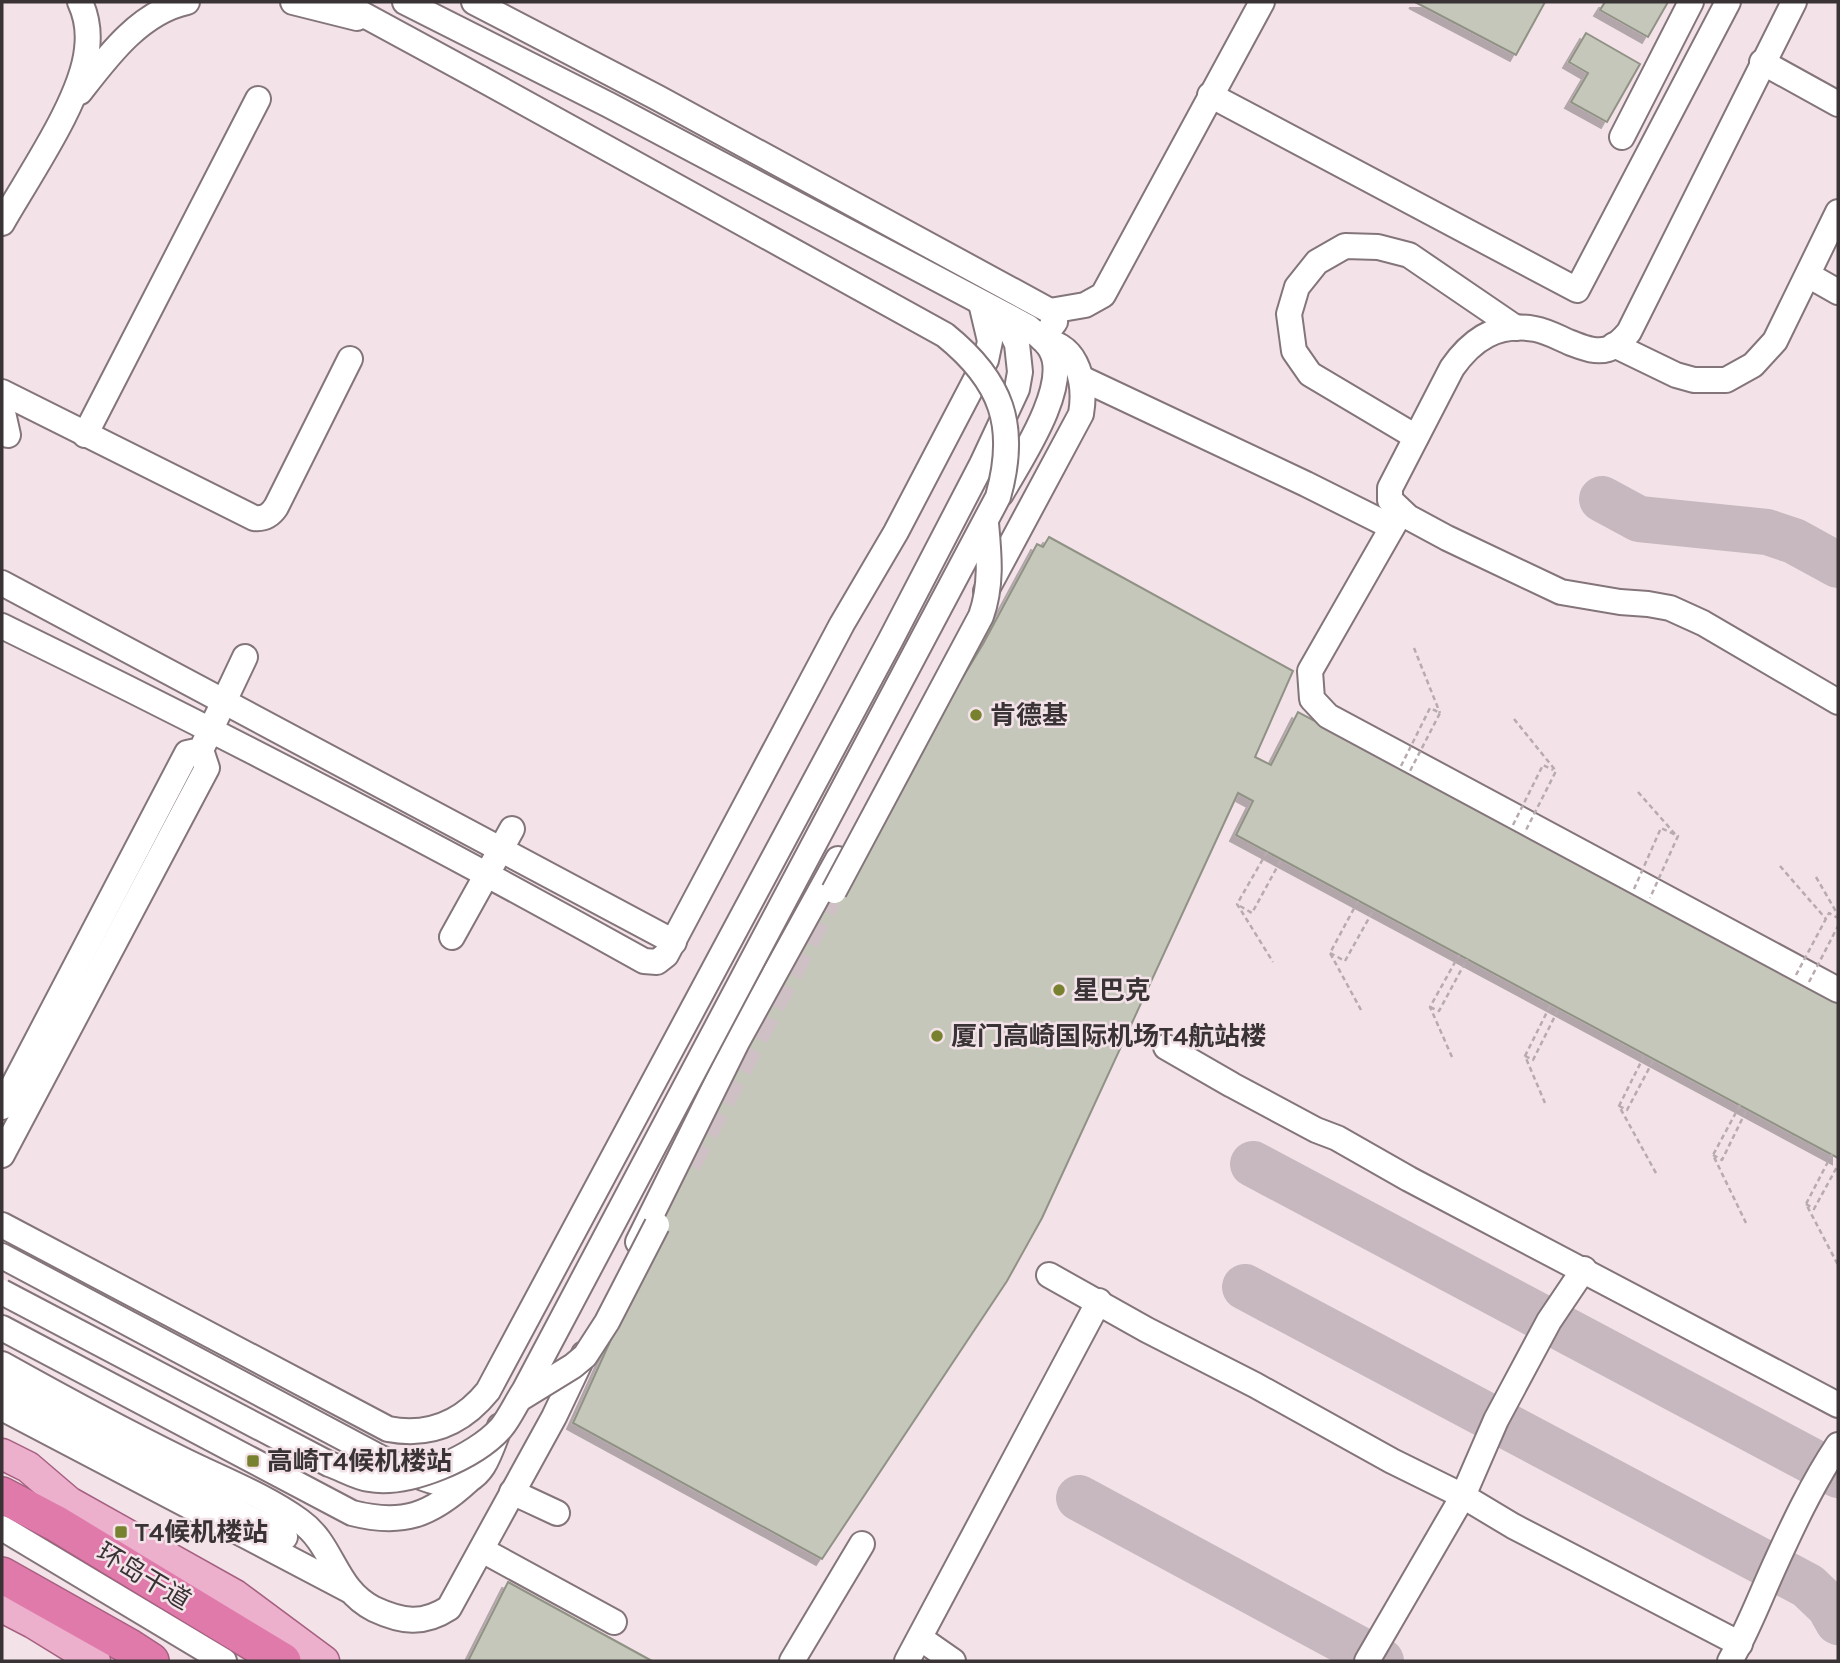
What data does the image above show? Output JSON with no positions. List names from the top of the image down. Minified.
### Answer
{"streets":{"highway":["环岛干道"]},"places":{"other":["肯德基","星巴克","厦门高崎国际机场T4航站楼"],"transit":["高崎T4候机楼站","T4候机楼站"]}}
